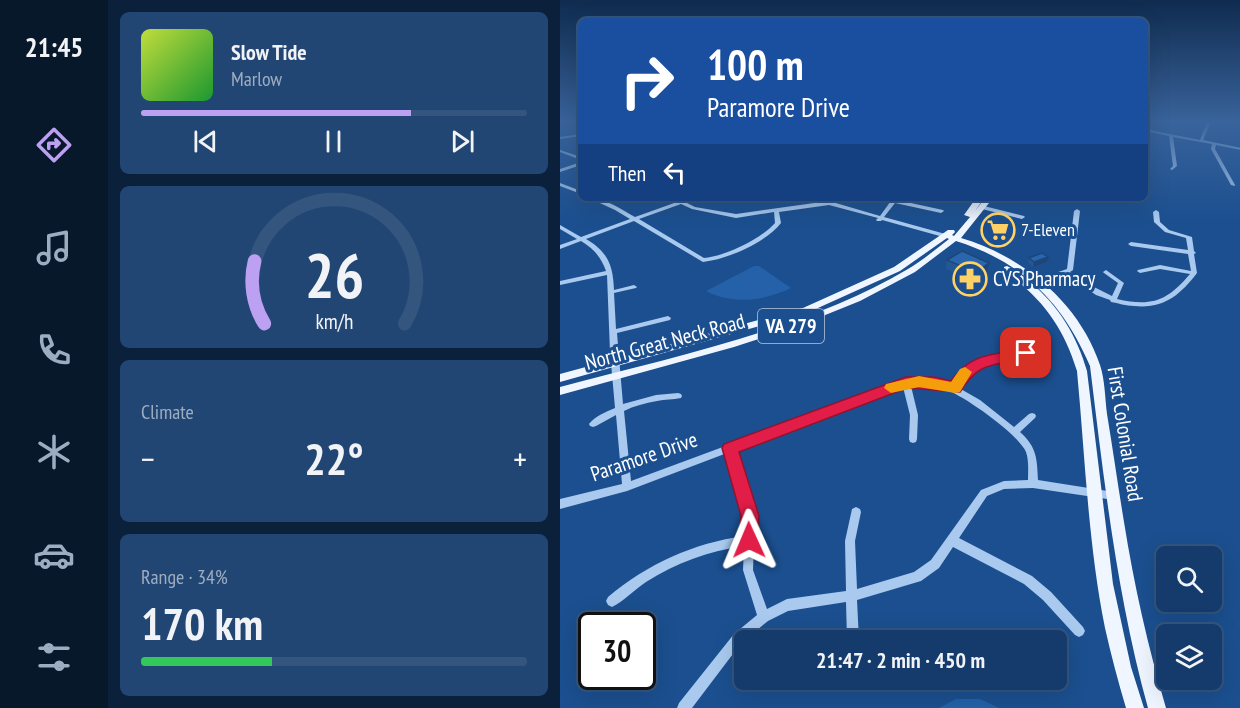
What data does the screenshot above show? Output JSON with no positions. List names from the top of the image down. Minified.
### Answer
{"streets":{"main road":["VA 279","North Great Neck Road","First Colonial Road"],"street":["Paramore Drive"]},"crossings":[["North Great Neck Road","First Colonial Road"]],"places":{"supermarket":["7-Eleven"],"pharmacy":["CVS Pharmacy"]},"page":{"tabs":"21:45","turn":["100 m","Paramore Drive"],"song":["Slow Tide","Marlow"],"then":"Then","tile":["Climate",["Range · 34%","170 km"]],"heat":["−","22°","+"],"limit":"30","trip":"21:47 · 2 min · 450 m","gauge":["26","km/h"]}}
